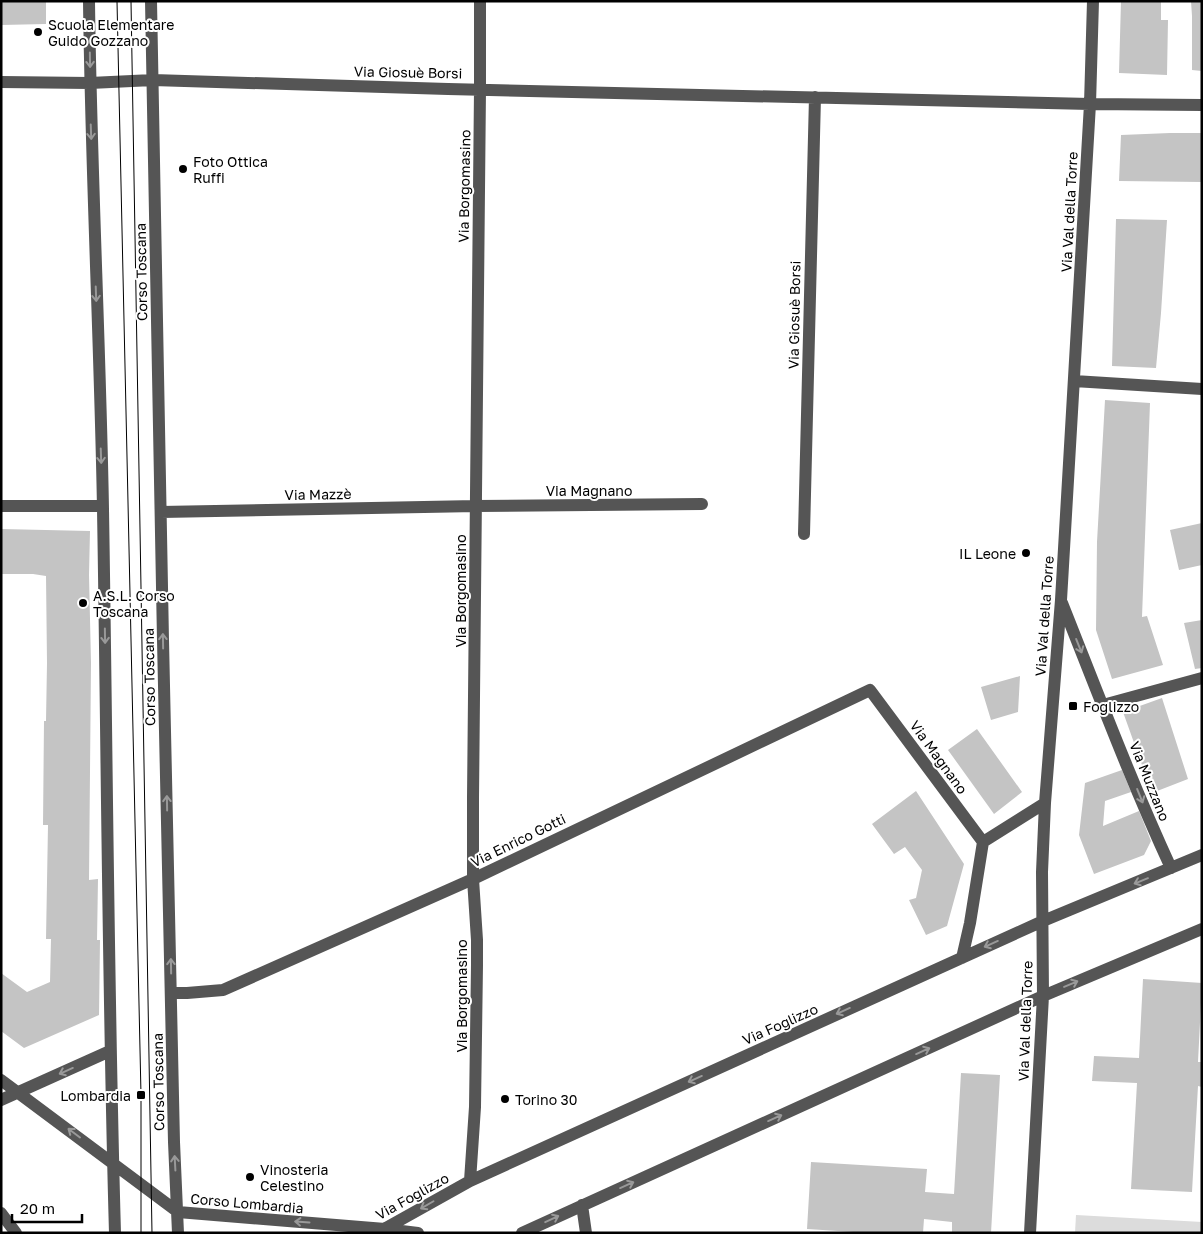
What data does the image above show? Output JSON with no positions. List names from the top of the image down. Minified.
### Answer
{"streets":{"street":["Via Giosuè Borsi","Via Borgomasino","Via Val della Torre","Corso Toscana","Via Magnano","Via Mazzè","Via Muzzano","Via Enrico Gotti","Via Foglizzo","Corso Lombardia"]},"crossings":[["Via Giosuè Borsi","Via Borgomasino"],["Via Giosuè Borsi","Via Val della Torre"],["Via Giosuè Borsi","Corso Toscana"],["Via Borgomasino","Via Magnano"],["Via Borgomasino","Via Mazzè"],["Via Borgomasino","Via Enrico Gotti"],["Via Borgomasino","Via Foglizzo"],["Via Val della Torre","Via Muzzano"],["Via Val della Torre","Via Foglizzo"],["Corso Toscana","Via Mazzè"],["Corso Toscana","Via Enrico Gotti"],["Corso Toscana","Corso Lombardia"],["Via Magnano","Via Mazzè"],["Via Magnano","Via Enrico Gotti"],["Via Muzzano","Via Foglizzo"],["Via Foglizzo","Corso Lombardia"]],"one_way":["Via Muzzano","Corso Lombardia"],"places":{"other":["Scuola Elementare Guido Gozzano","Foto Ottica Ruffi","IL Leone","A.S.L. Corso Toscana","Torino 30","Vinosteria Celestino"],"transit":["Foglizzo","Lombardia"]},"scale_bar":"20 m"}
